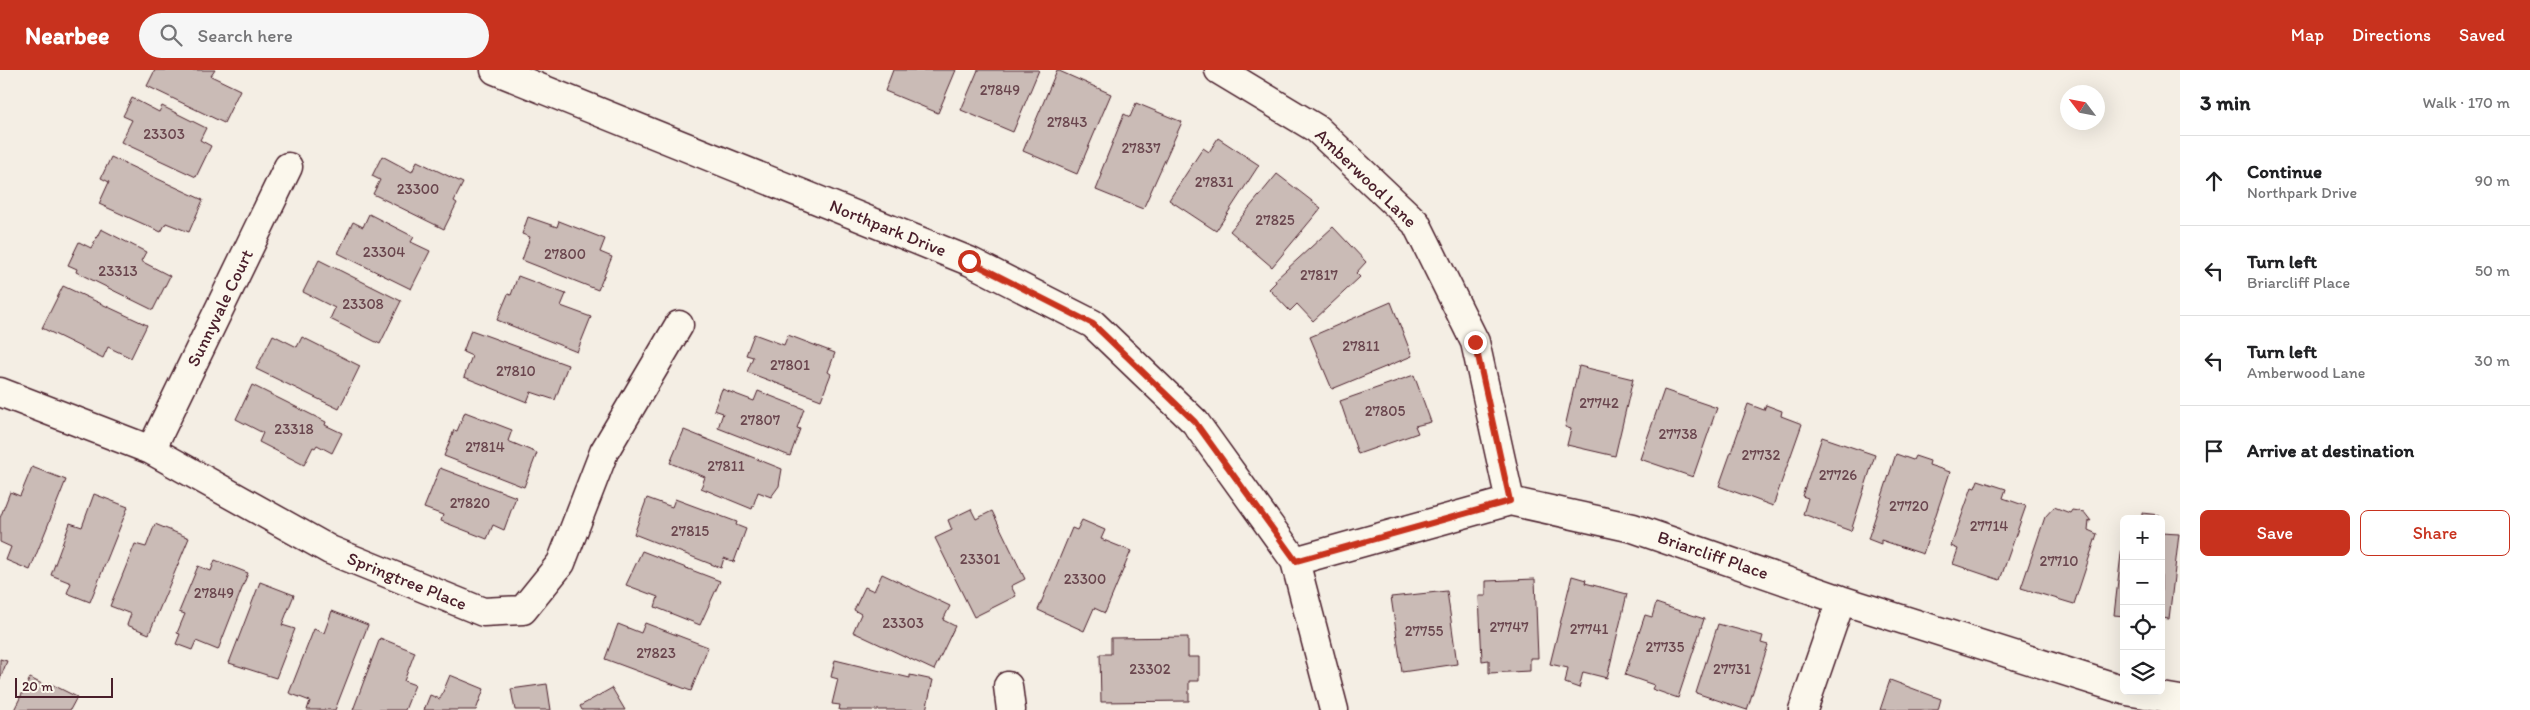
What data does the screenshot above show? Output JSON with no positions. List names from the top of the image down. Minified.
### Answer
{"streets":{"street":["Amberwood Lane","Northpark Drive","Sunnyvale Court","Briarcliff Place","Springtree Place"]},"crossings":[["Amberwood Lane","Briarcliff Place"],["Northpark Drive","Briarcliff Place"],["Sunnyvale Court","Springtree Place"]],"house_numbers":["27849","27843","23303","27837","27831","23300","27825","23304","27800","23313","27817","23308","27811","27801","27810","27742","27805","27807","23318","27738","27814","27732","27811","27726","27820","27720","27714","27815","23301","27710","23300","27849","23303","27747","27741","27755","27735","27823","23302","27731"],"scale_bar":"20 m","north":"top left","page":{"header":"Nearbee","search":"Search here","nav":["Map","Directions","Saved"],"heading":["3 min","Walk · 170 m"],"list":[["Continue","Northpark Drive","90 m"],["Turn left","Briarcliff Place","50 m"],["Turn left","Amberwood Lane","30 m"],"Arrive at destination"],"buttons":["Save","Share"],"map_buttons":["+","−"],"scale":"20 m"}}
